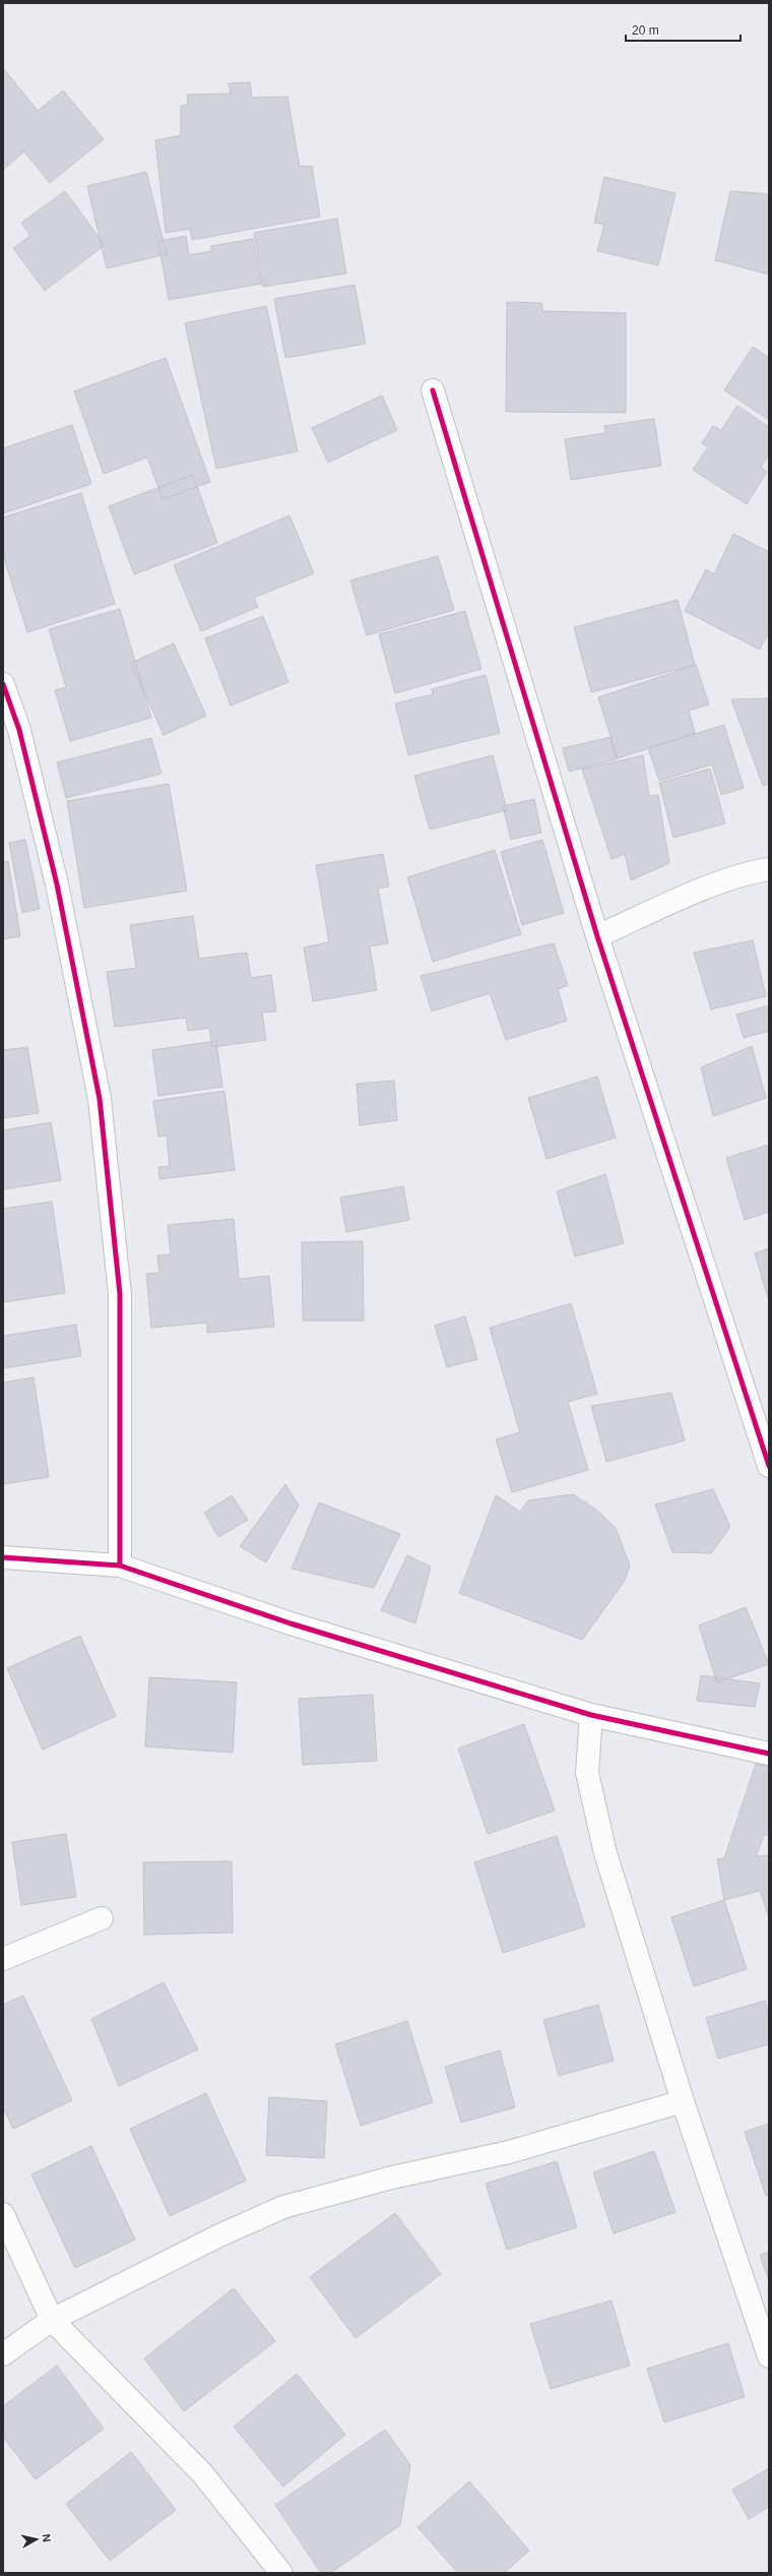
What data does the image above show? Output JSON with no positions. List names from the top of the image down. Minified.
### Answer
{"scale_bar":"20 m","north":"right"}
